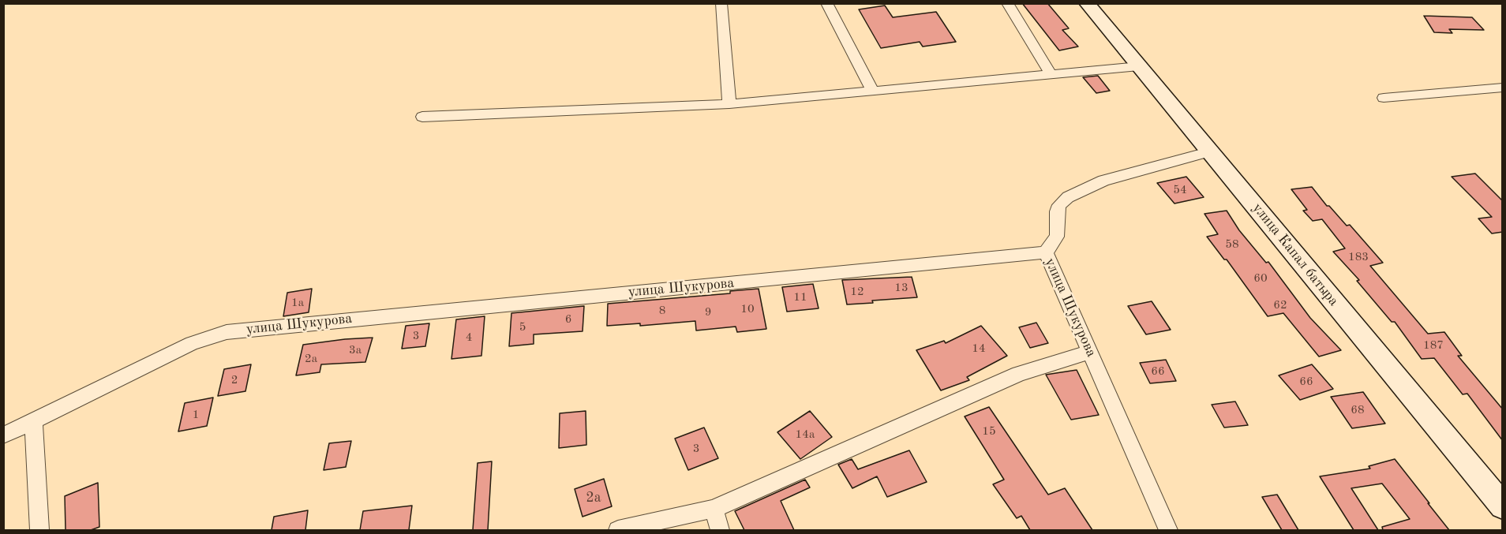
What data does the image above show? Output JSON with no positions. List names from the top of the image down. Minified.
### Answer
{"streets":{"main road":["улица Капал батыра"],"street":["улица Шукурова"]},"house_numbers":["54","58","183","60","13","12","11","1а","62","10","8","9","6","5","3","4","187","14","3а","2а","66","2","66","68","1","15","14а","3","2а"]}
